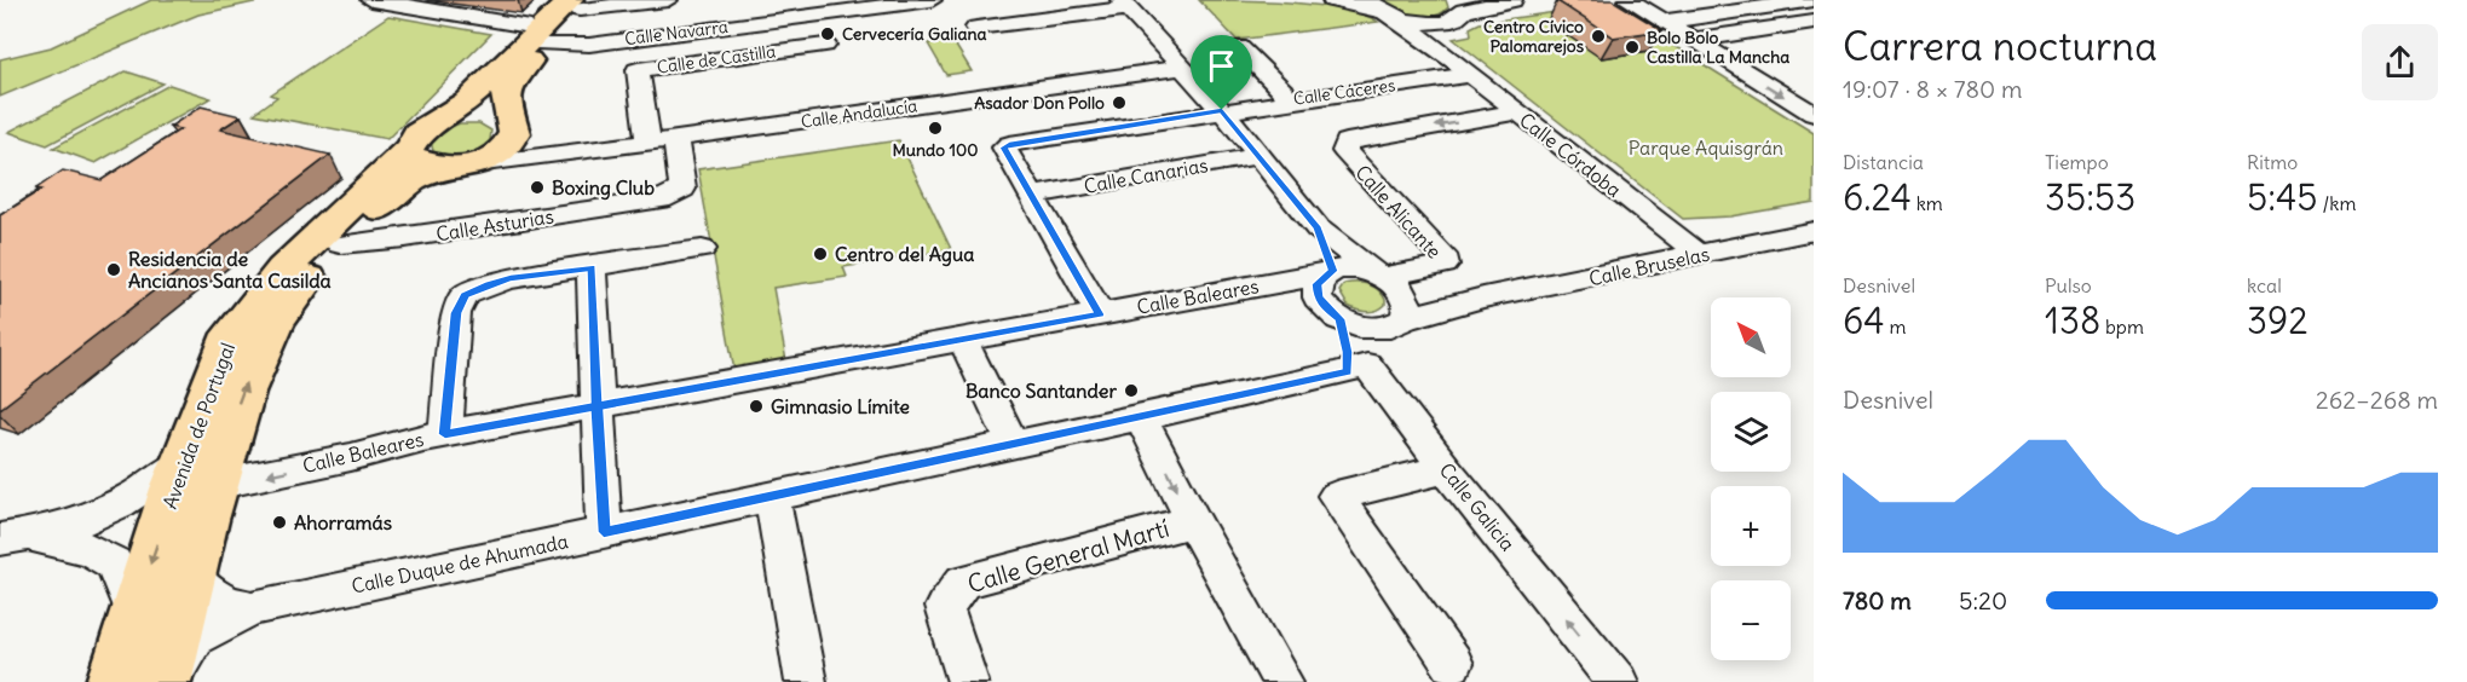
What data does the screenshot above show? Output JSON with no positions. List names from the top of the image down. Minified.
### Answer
{"streets":{"main road":["Avenida de Portugal"],"street":["Calle Navarra","Calle de Castilla","Calle Cáceres","Calle Andalucía","Calle Córdoba","Calle Canarias","Calle Alicante","Calle Asturias","Calle Bruselas","Calle Baleares","Calle Galicia","Calle General Martí","Calle Duque de Ahumada"]},"crossings":[["Calle de Castilla","Calle Andalucía"],["Calle de Castilla","Calle Asturias"],["Calle Cáceres","Calle Córdoba"],["Calle Andalucía","Calle Asturias"],["Calle Andalucía","Avenida de Portugal"],["Calle Córdoba","Calle Alicante"],["Calle Córdoba","Calle Bruselas"],["Calle Alicante","Calle Bruselas"],["Calle Alicante","Calle Baleares"],["Calle Asturias","Avenida de Portugal"],["Calle Bruselas","Calle Baleares"],["Calle Baleares","Avenida de Portugal"],["Avenida de Portugal","Calle Duque de Ahumada"],["Calle Galicia","Calle Duque de Ahumada"],["Calle General Martí","Calle Duque de Ahumada"]],"one_way":["Calle Galicia"],"parks":["Parque Aquisgrán"],"places":["Cervecería Galiana","Centro Cívico Palomarejos","Bolo Bolo Castilla La Mancha","Asador Don Pollo","Mundo 100","Boxing Club","Centro del Agua","Residencia de Ancianos Santa Casilda","Banco Santander","Gimnasio Límite","Ahorramás"],"north":"top left","page":{"heading":["Carrera nocturna","19:07 · 8 × 780 m"],"stats":[["Distancia","6.24 km"],["Tiempo","35:53"],["Ritmo","5:45 /km"],["Desnivel","64 m"],["Pulso","138 bpm"],["kcal","392"]],"map_buttons":["+","−"],"chart":["Desnivel","262–268 m"],"list":[{"name":"780 m","note":"5:20"}]}}
